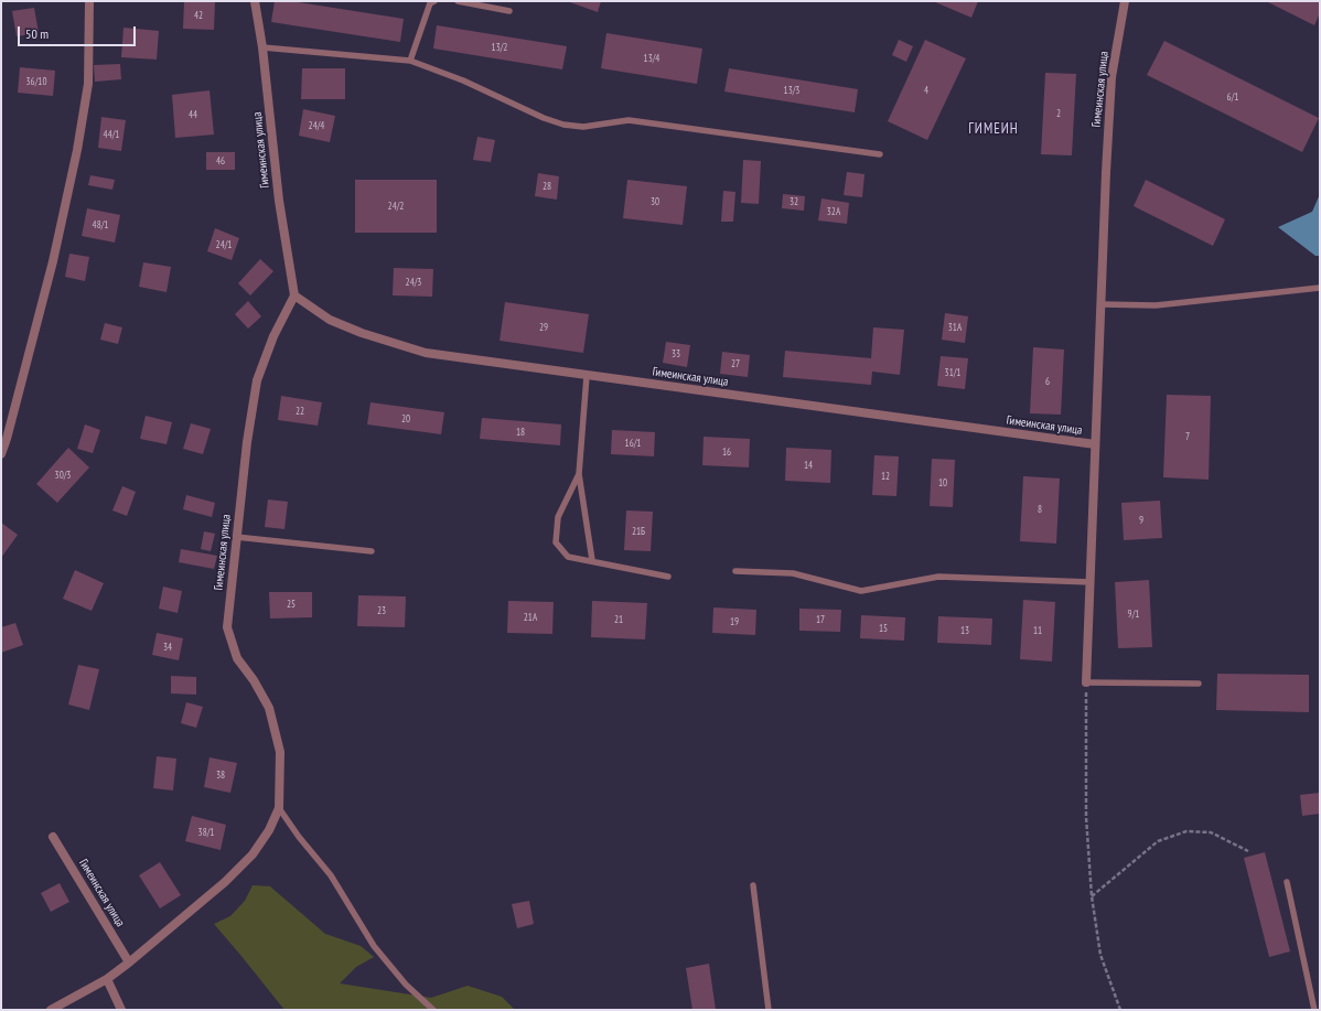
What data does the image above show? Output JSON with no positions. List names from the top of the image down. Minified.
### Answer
{"streets":{"street":["Гимеинская улица"]},"districts":["ГИМЕИН"],"house_numbers":["42","13/2","13/4","36/10","13/3","4","6/1","2","44","24/4","44/1","46","28","30","32","24/2","32А","48/1","24/1","24/3","29","31А","33","27","31/1","6","22","20","18","7","16/1","16","14","30/3","12","10","8","9","21Б","25","23","9/1","21А","21","17","19","15","13","11","34","38","38/1"],"scale_bar":"50 m"}
